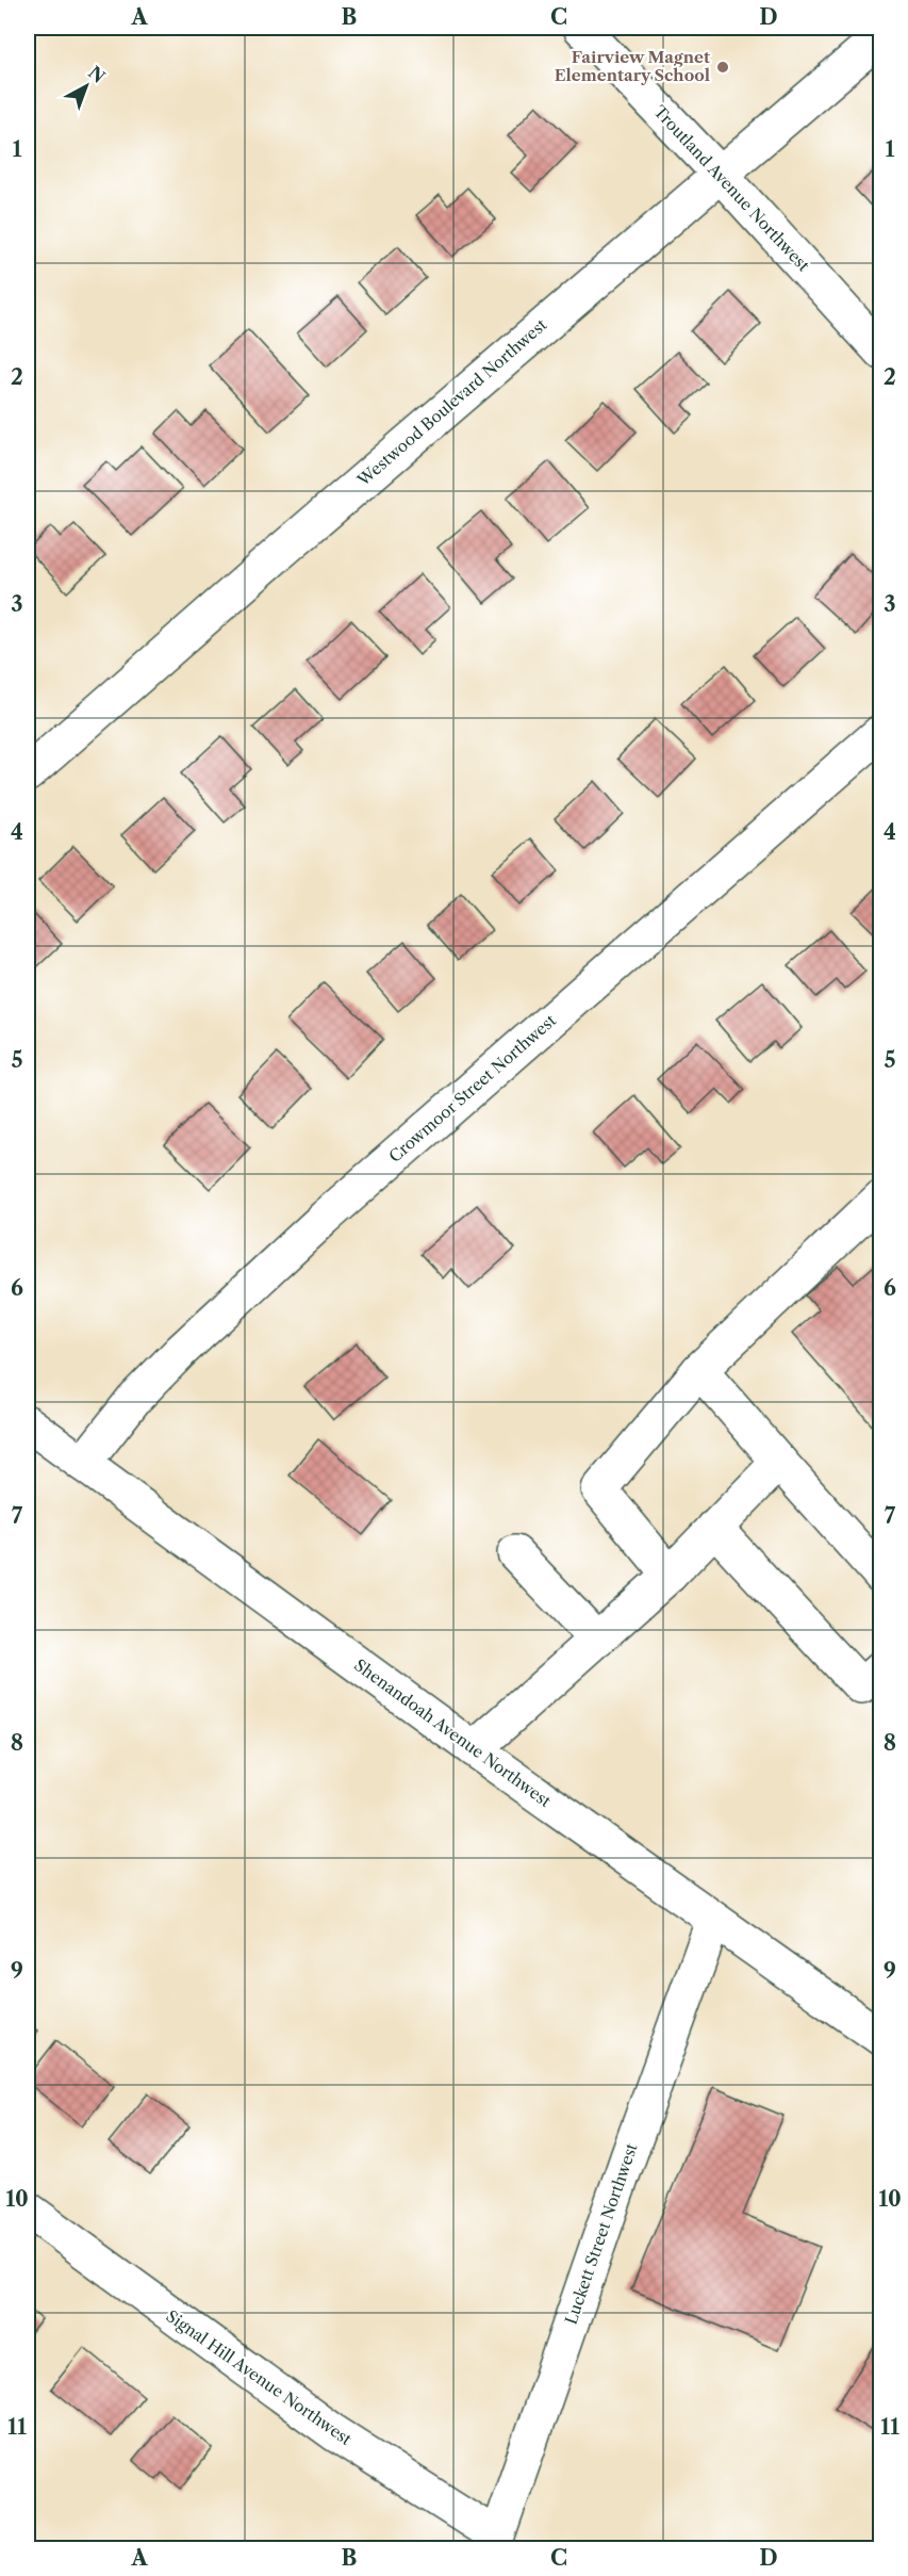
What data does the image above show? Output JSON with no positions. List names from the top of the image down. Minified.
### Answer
{"streets":{"street":["Troutland Avenue Northwest","Westwood Boulevard Northwest","Crowmoor Street Northwest","Shenandoah Avenue Northwest","Luckett Street Northwest","Signal Hill Avenue Northwest"]},"crossings":[["Troutland Avenue Northwest","Westwood Boulevard Northwest"],["Crowmoor Street Northwest","Shenandoah Avenue Northwest"],["Shenandoah Avenue Northwest","Luckett Street Northwest"],["Luckett Street Northwest","Signal Hill Avenue Northwest"]],"places":["Fairview Magnet Elementary School"],"north":"top right","grid":{"columns":["A","B","C","D"],"rows":["1","2","3","4","5","6","7","8","9","10","11"]}}
